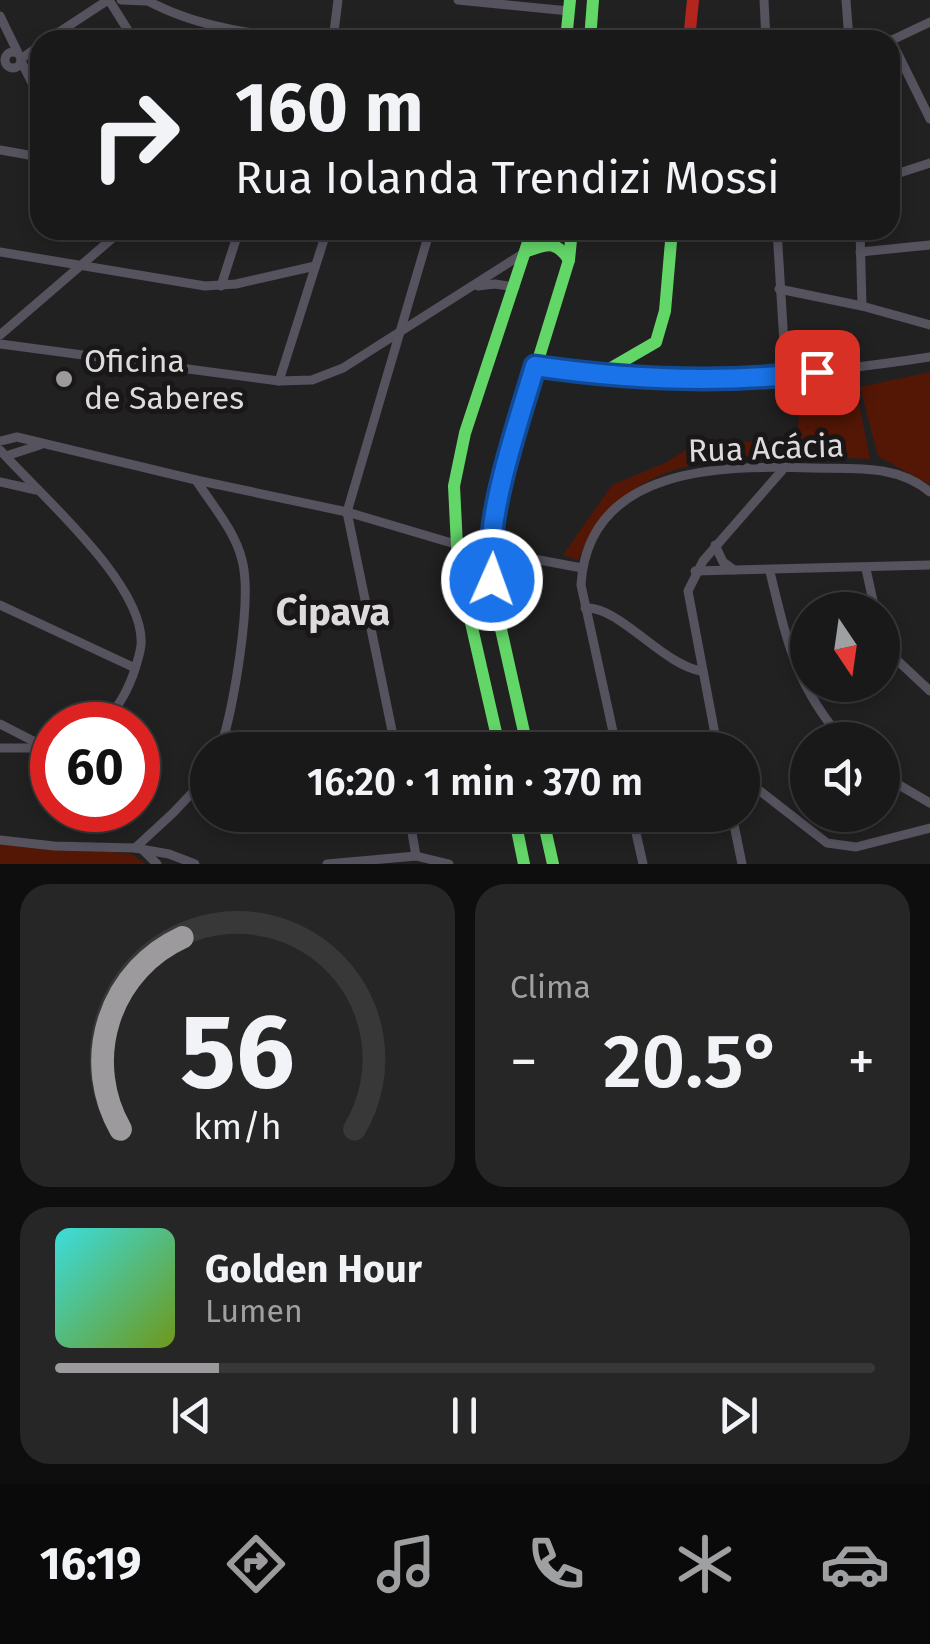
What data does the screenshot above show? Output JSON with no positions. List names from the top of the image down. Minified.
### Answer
{"streets":{"street":["Rua Acácia"]},"districts":["Cipava"],"places":["Oficina de Saberes"],"north":"bottom","page":{"turn":["160 m","Rua Iolanda Trendizi Mossi"],"limit":"60","trip":"16:20 · 1 min · 370 m","tile":"Clima","heat":["−","20.5°","+"],"song":["Golden Hour","Lumen"],"tabs":"16:19","gauge":["56","km/h"]}}
